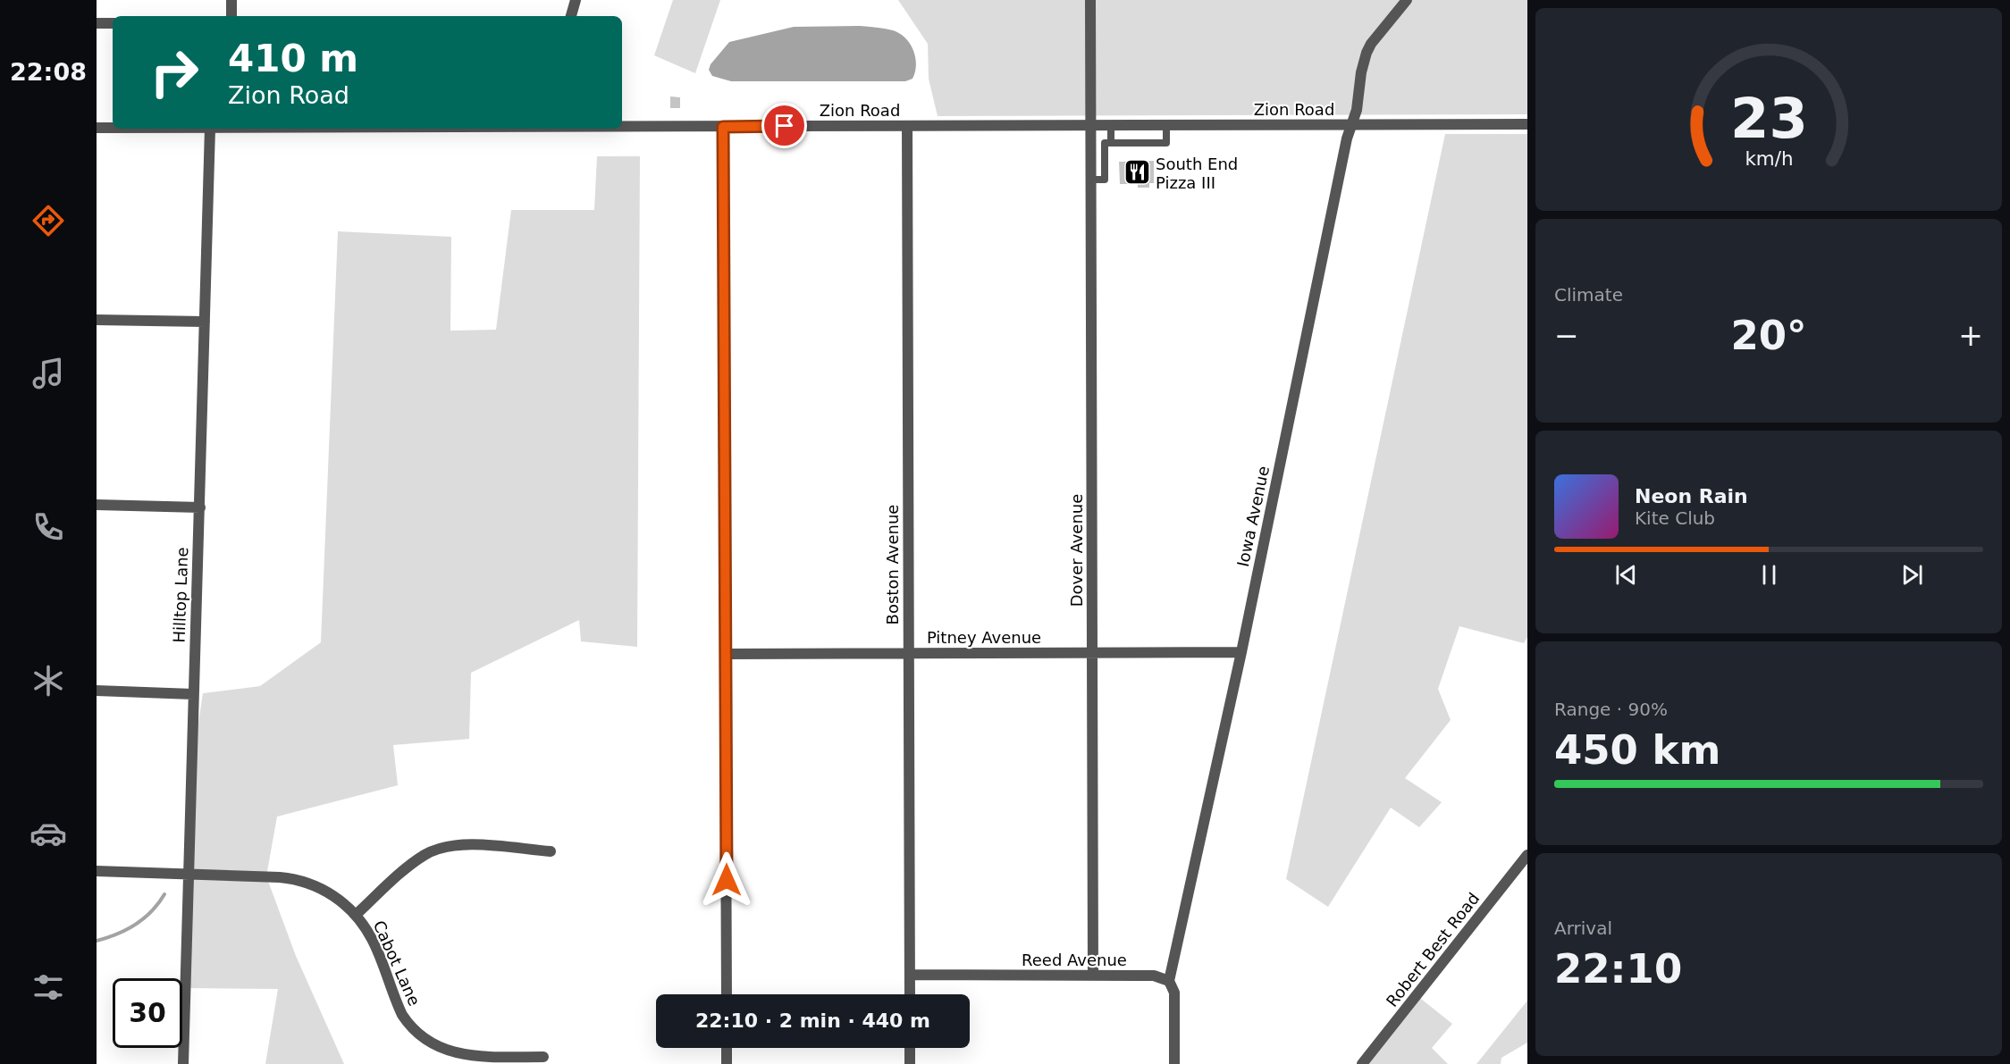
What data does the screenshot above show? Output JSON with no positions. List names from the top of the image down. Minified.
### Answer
{"streets":{"street":["Zion Road","Iowa Avenue","Dover Avenue","Boston Avenue","Hilltop Lane","Pitney Avenue","Robert Best Road","Reed Avenue","Cabot Lane"]},"crossings":[["Zion Road","Iowa Avenue"],["Zion Road","Dover Avenue"],["Zion Road","Boston Avenue"],["Iowa Avenue","Pitney Avenue"],["Iowa Avenue","Reed Avenue"],["Dover Avenue","Pitney Avenue"],["Dover Avenue","Reed Avenue"],["Boston Avenue","Pitney Avenue"],["Boston Avenue","Reed Avenue"],["Hilltop Lane","Cabot Lane"]],"places":{"restaurant":["South End Pizza III"]},"page":{"tabs":"22:08","turn":["410 m","Zion Road"],"tile":["Climate",["Range · 90%","450 km"],["Arrival","22:10"]],"heat":["−","20°","+"],"song":["Neon Rain","Kite Club"],"limit":"30","trip":"22:10 · 2 min · 440 m","gauge":["23","km/h"]}}
